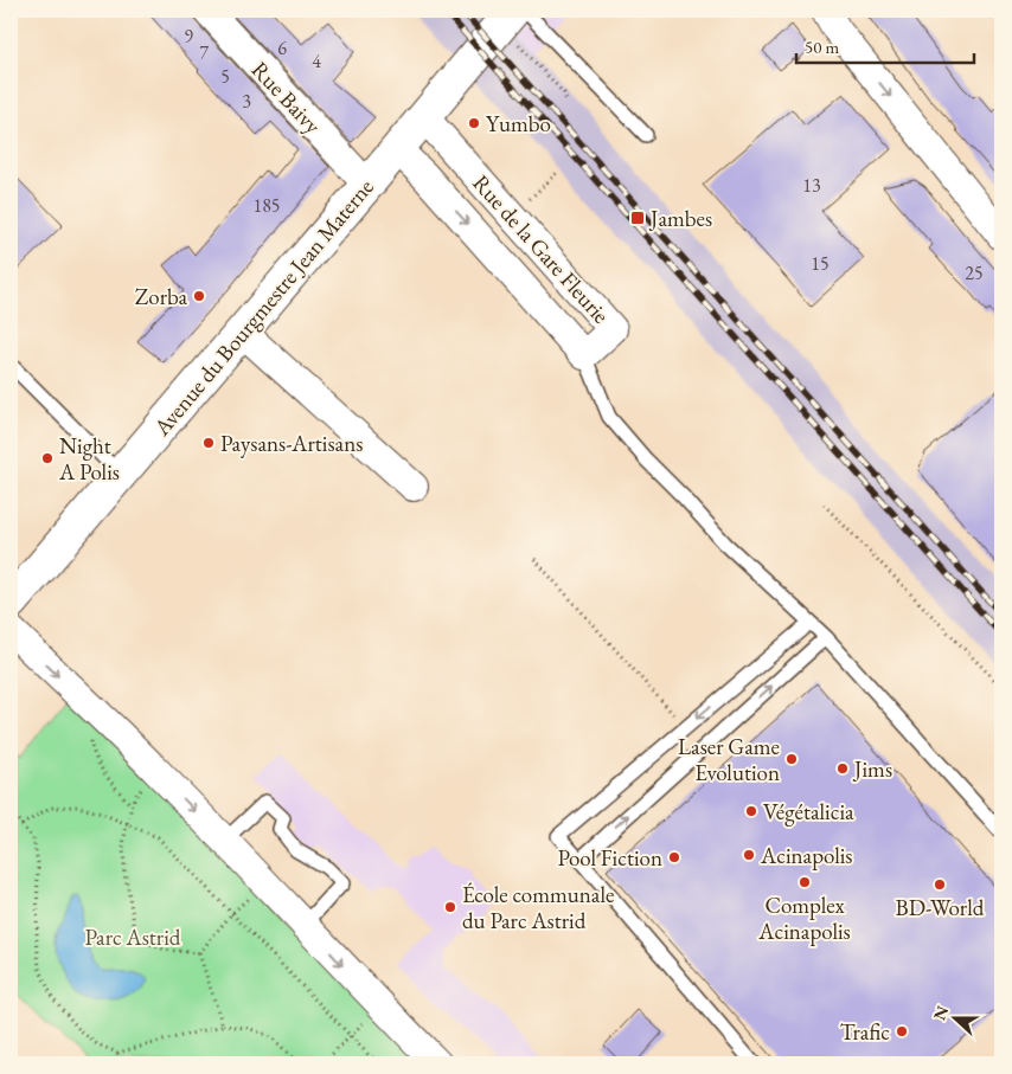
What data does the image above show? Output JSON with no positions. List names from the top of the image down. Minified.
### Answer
{"streets":{"main road":["Avenue du Bourgmestre Jean Materne"],"street":["Rue Baivy","Rue de la Gare Fleurie"]},"crossings":[["Rue Baivy","Avenue du Bourgmestre Jean Materne"],["Rue de la Gare Fleurie","Avenue du Bourgmestre Jean Materne"]],"parks":["Parc Astrid"],"places":{"other":["Yumbo","Zorba","Paysans-Artisans","Night A Polis","Laser Game Evolution","Jims","Végétalicia","Acinapolis","Pool Fiction","Complex Acinapolis","BD-World","École communale du Parc Astrid","Trafic"],"transit":["Jambes"]},"house_numbers":["9","6","7","4","5","3","13","185","15","25"],"scale_bar":"50 m","north":"left"}
